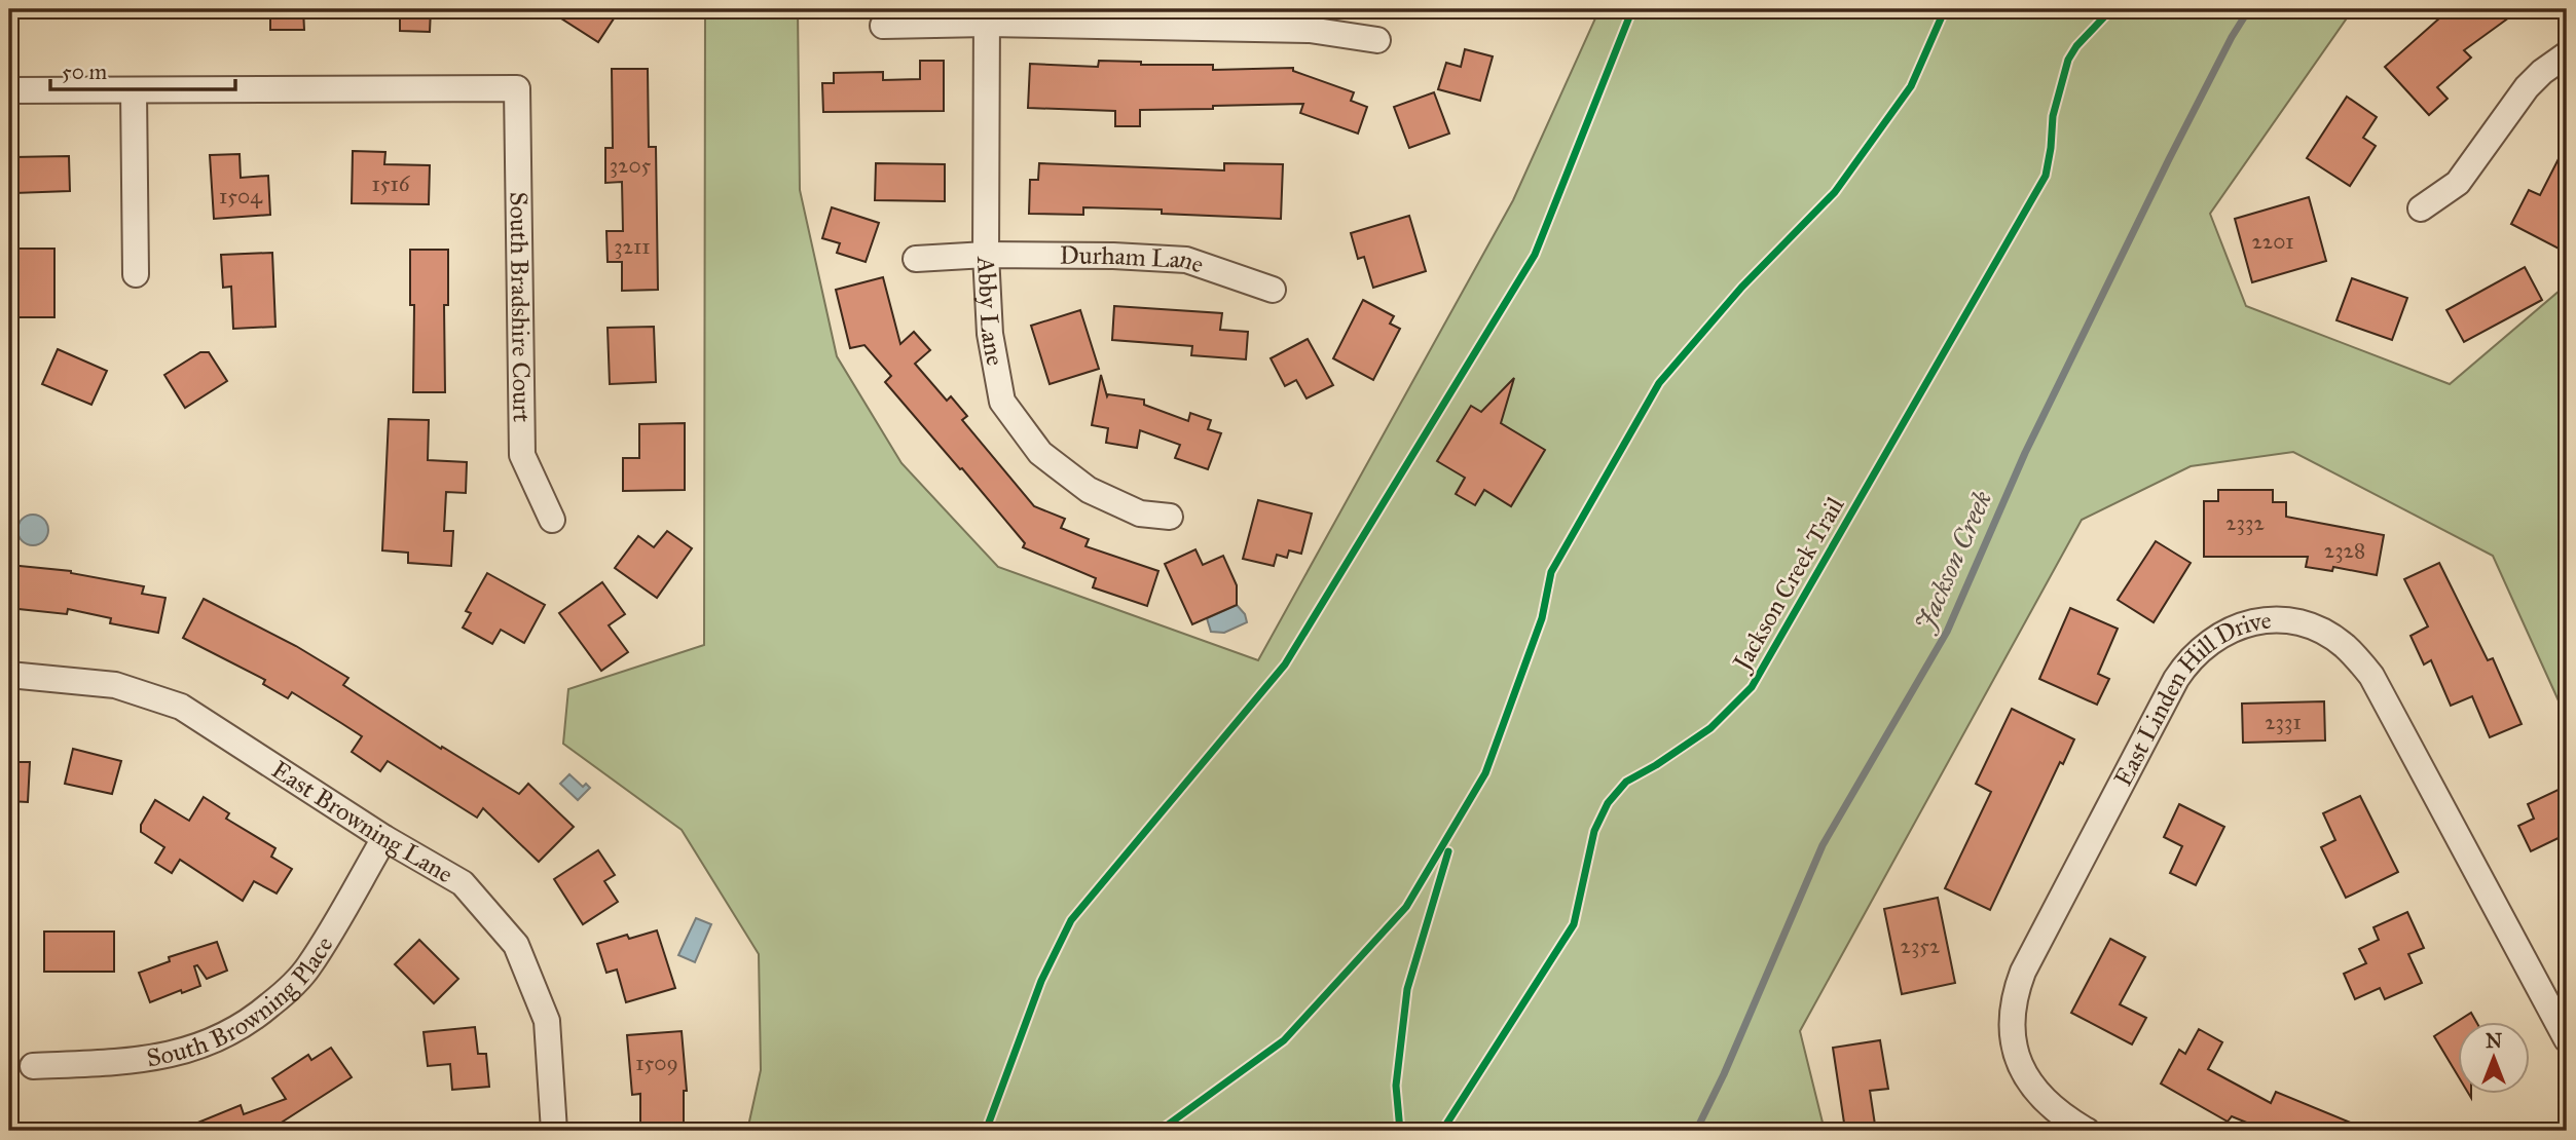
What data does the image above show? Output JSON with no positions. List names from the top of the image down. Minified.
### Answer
{"streets":{"street":["Durham Lane","South Bradshire Court","Abby Lane","East Linden Hill Drive","East Browning Lane","South Browning Place"],"cycle path":["Jackson Creek Trail"]},"crossings":[["Durham Lane","Abby Lane"],["East Browning Lane","South Browning Place"]],"water":["Jackson Creek"],"house_numbers":["3205","1516","1504","2201","3211","2332","2328","2331","2352","1509"],"scale_bar":"50 m","north":"top"}
